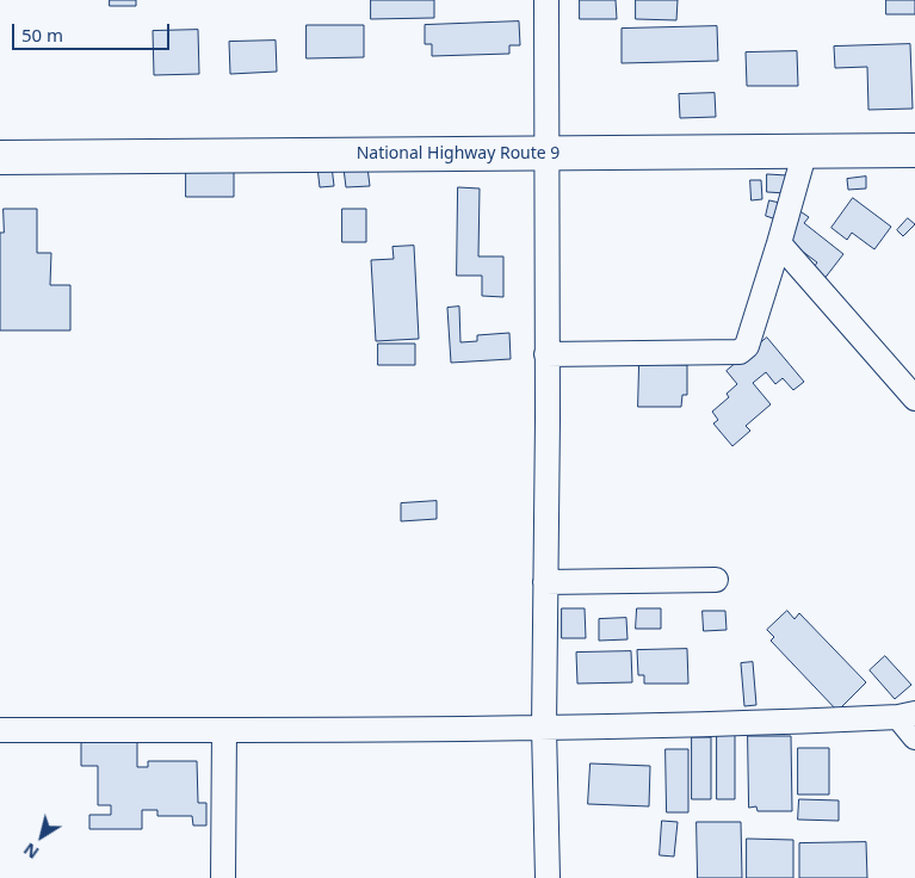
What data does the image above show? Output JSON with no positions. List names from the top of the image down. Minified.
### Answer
{"streets":{"highway":["National Highway Route 9"]},"scale_bar":"50 m","north":"bottom left"}
